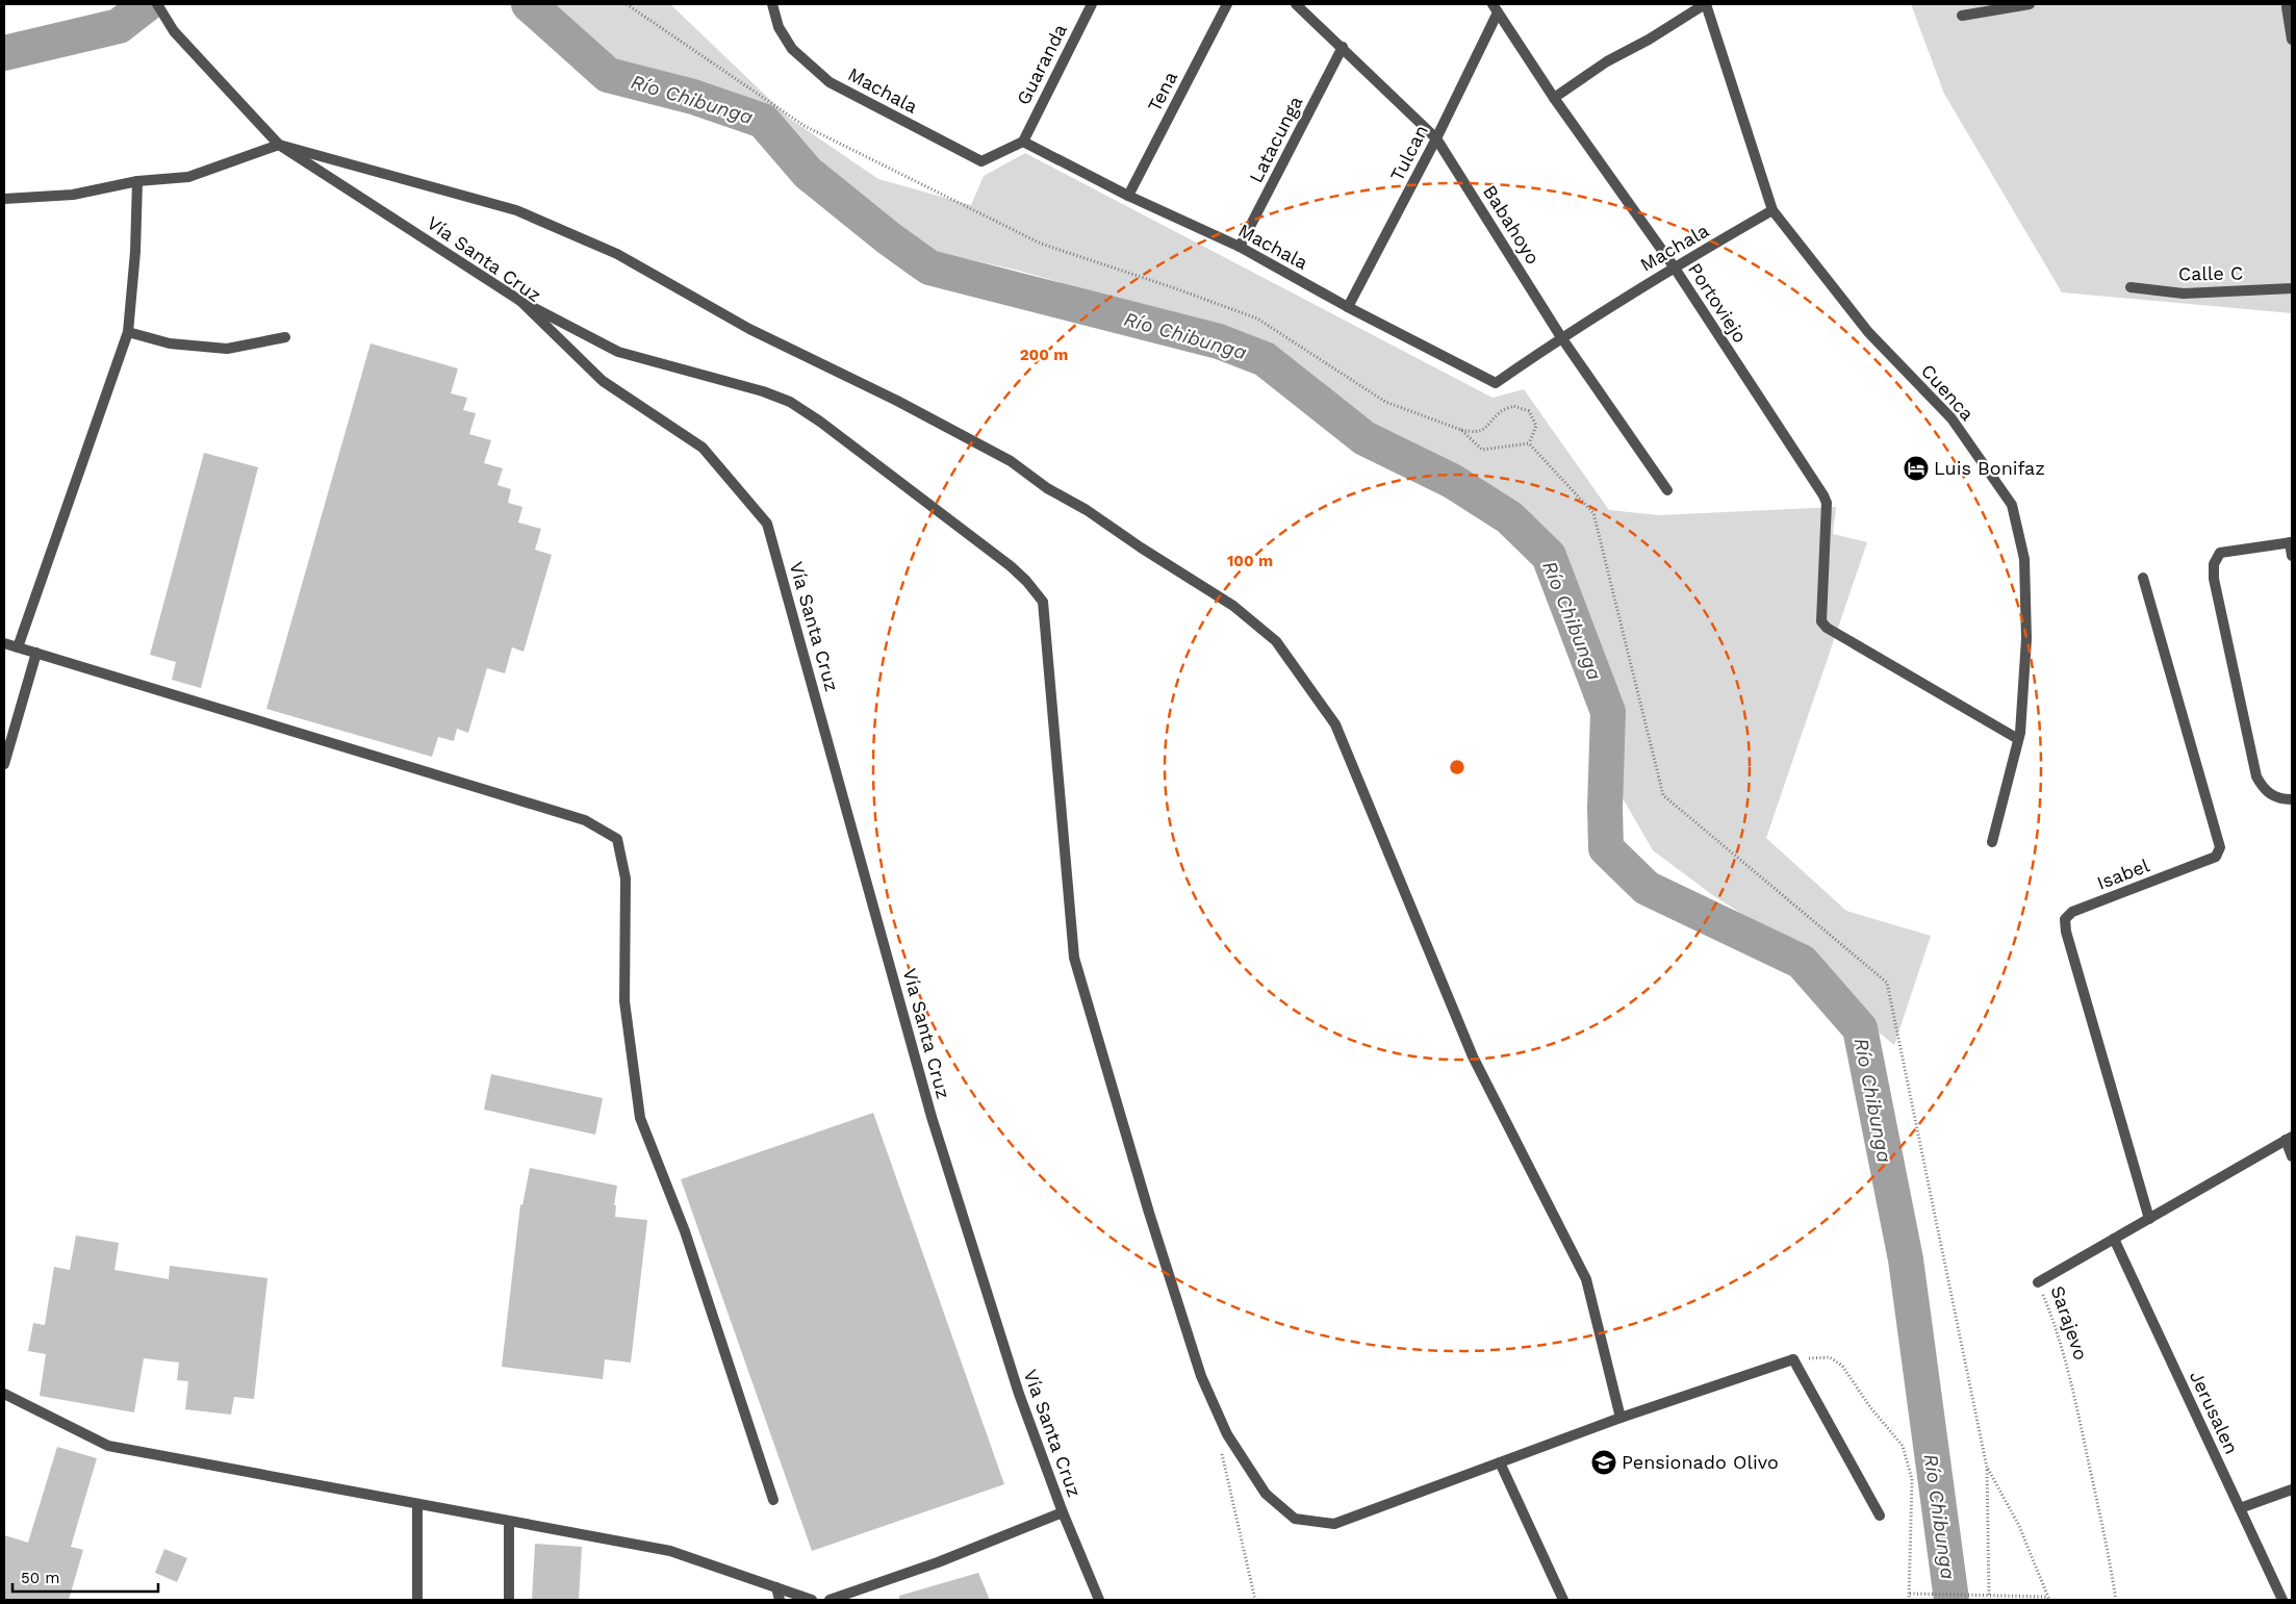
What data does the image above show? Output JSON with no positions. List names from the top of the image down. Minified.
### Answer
{"streets":{"street":["Guaranda","Machala","Tena","Latacunga","Tulcan","Babahoyo","Vía Santa Cruz","Calle C","Portoviejo","Cuenca","Isabel","Sarajevo","Jerusalen"]},"crossings":[["Guaranda","Machala"],["Machala","Tena"],["Machala","Latacunga"],["Machala","Tulcan"],["Machala","Babahoyo"],["Machala","Portoviejo"],["Machala","Cuenca"],["Latacunga","Babahoyo"],["Tulcan","Babahoyo"],["Tulcan","Portoviejo"],["Portoviejo","Cuenca"],["Isabel","Sarajevo"],["Sarajevo","Jerusalen"]],"water":["Río Chibunga"],"places":{"hotel":["Luis Bonifaz"],"school or university":["Pensionado Olivo"]},"scale_bar":"50 m","rings":["200 m","100 m"]}
